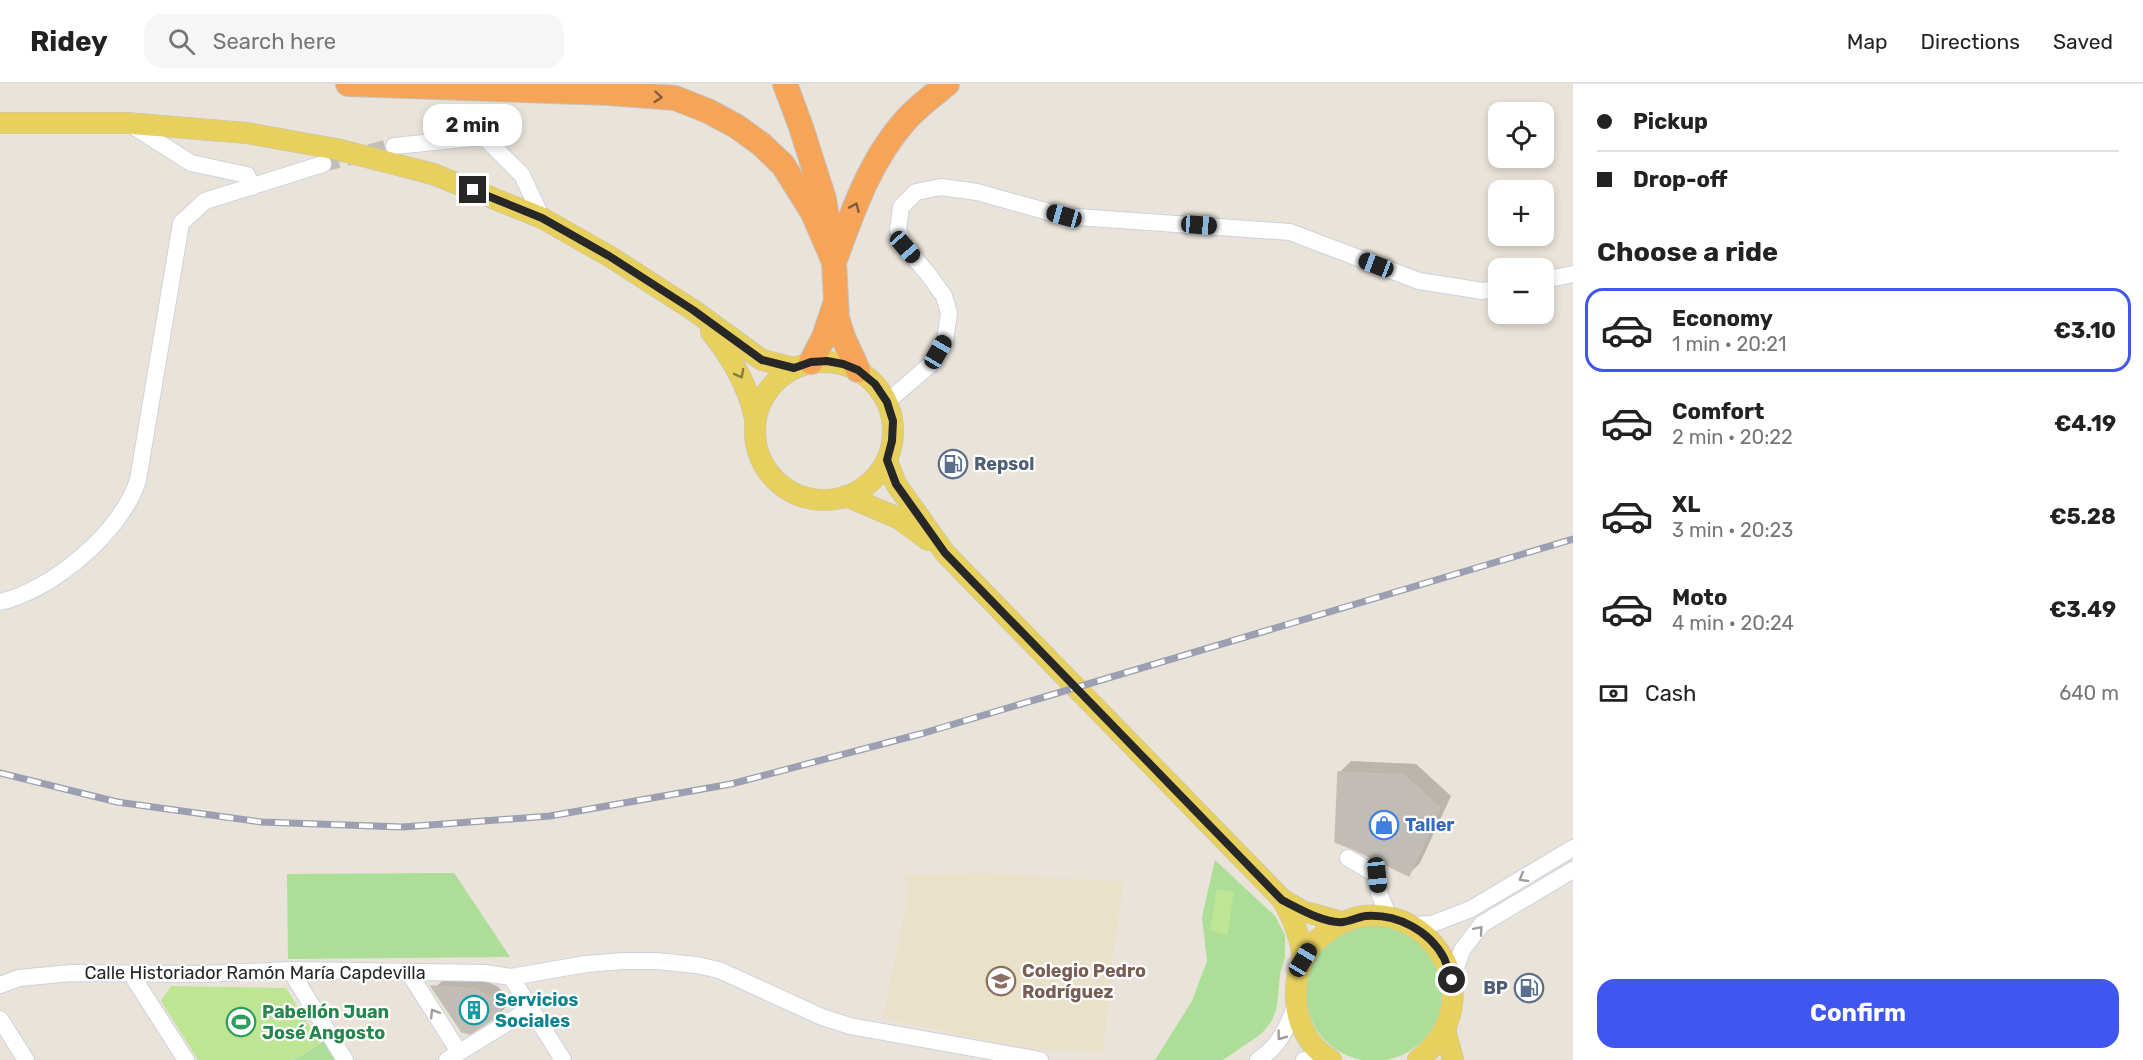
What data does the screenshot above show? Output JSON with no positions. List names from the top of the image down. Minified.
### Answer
{"streets":{"street":["Calle Historiador Ramón María Capdevilla"]},"places":{"fuel station":["Repsol","BP"],"shop":["Taller"],"school or university":["Colegio Pedro Rodríguez"],"building":["Servicios Sociales"],"sports":["Pabellón Juan José Angosto"]},"page":{"header":"Ridey","search":"Search here","nav":["Map","Directions","Saved"],"banner":["Pickup","Drop-off"],"map_buttons":["+","−"],"bubble":"2 min","heading":"Choose a ride","list":[{"name":"Economy","note":"1 min · 20:21","value":"€3.10"},{"name":"Comfort","note":"2 min · 20:22","value":"€4.19"},{"name":"XL","note":"3 min · 20:23","value":"€5.28"},{"name":"Moto","note":"4 min · 20:24","value":"€3.49"}],"pay":["Cash","640 m"],"buttons":"Confirm"}}
